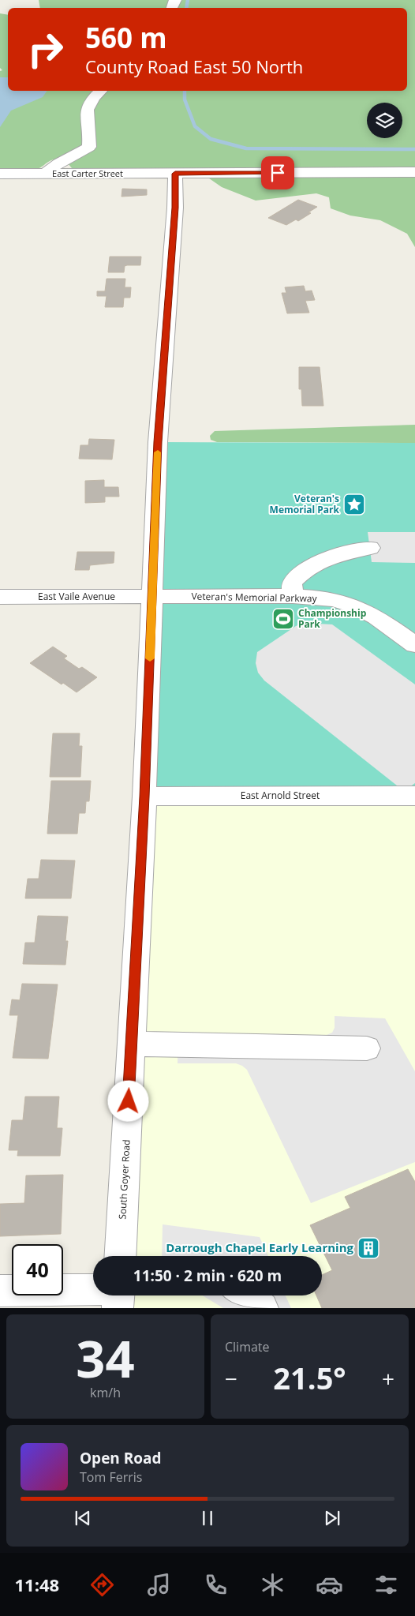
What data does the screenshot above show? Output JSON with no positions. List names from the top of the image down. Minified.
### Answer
{"streets":{"street":["East Carter Street","East Vaile Avenue","Veteran's Memorial Parkway","East Arnold Street","South Goyer Road"]},"crossings":[["East Carter Street","South Goyer Road"],["East Vaile Avenue","Veteran's Memorial Parkway"],["East Vaile Avenue","South Goyer Road"],["Veteran's Memorial Parkway","South Goyer Road"],["East Arnold Street","South Goyer Road"]],"places":{"place":["Veteran's Memorial Park"],"sports":["Championship Park"],"building":["Darrough Chapel Early Learning"]},"page":{"turn":["560 m","County Road East 50 North"],"limit":"40","trip":"11:50 · 2 min · 620 m","tile":[["34","km/h"],"Climate"],"heat":["−","21.5°","+"],"song":["Open Road","Tom Ferris"],"tabs":"11:48"}}
